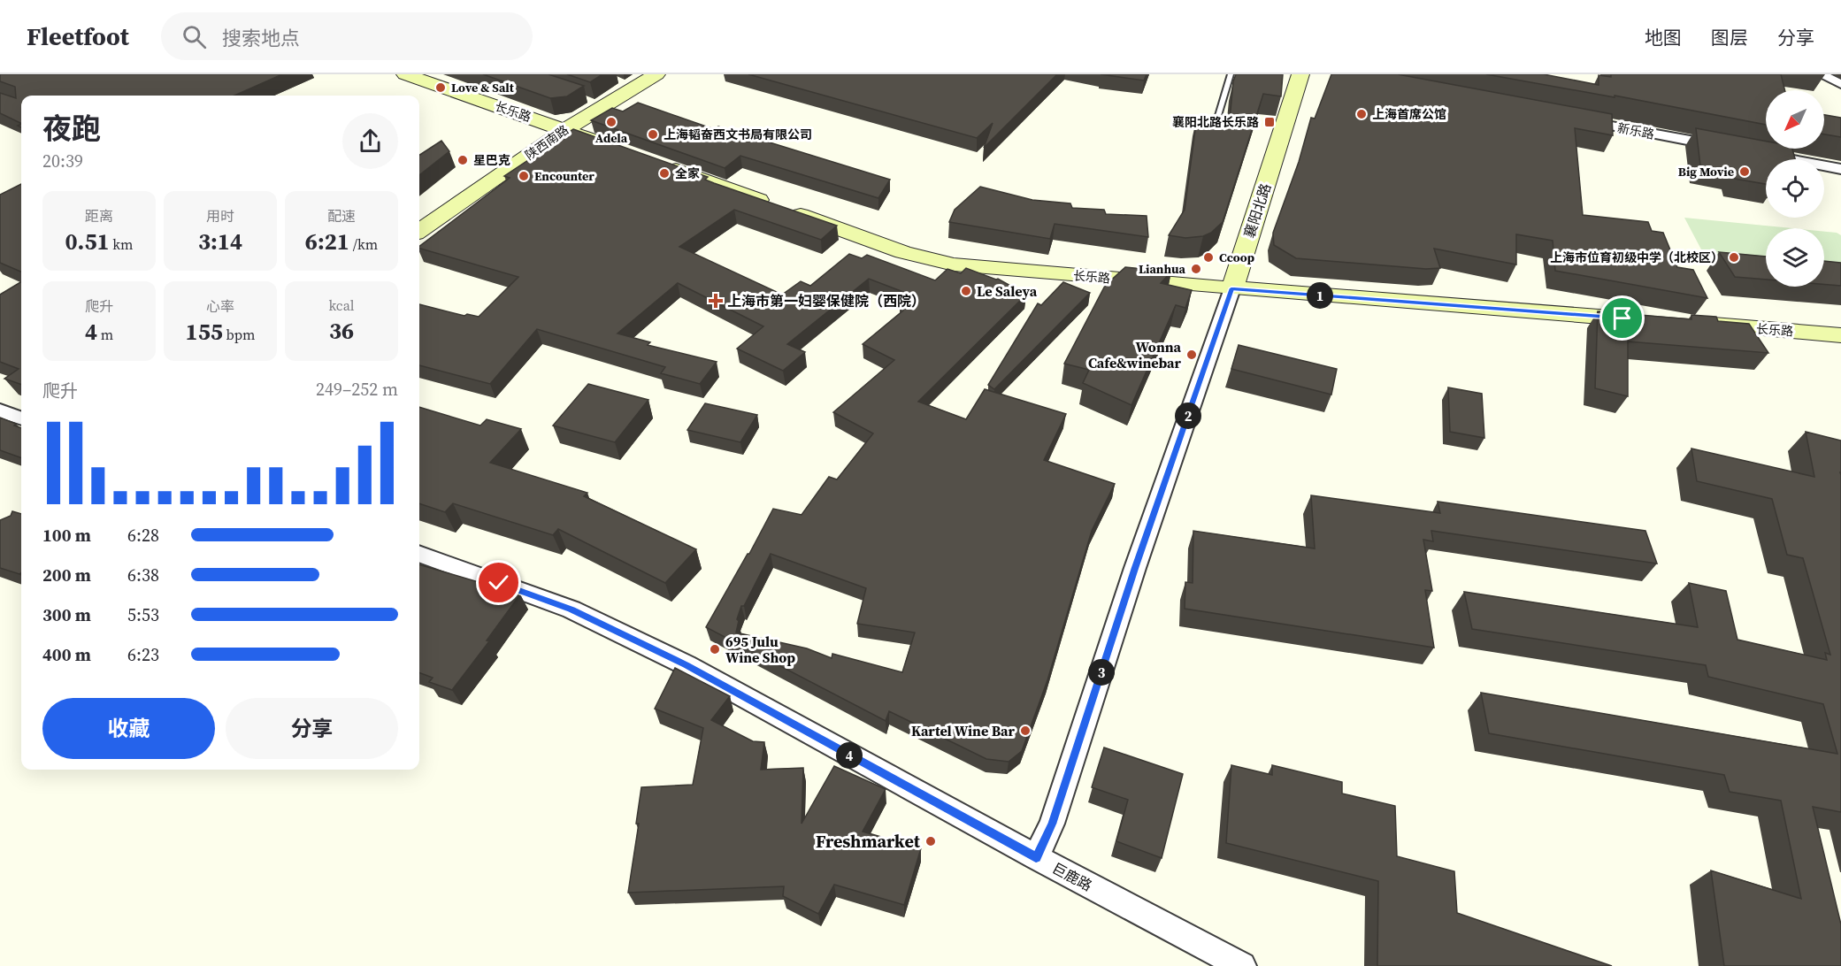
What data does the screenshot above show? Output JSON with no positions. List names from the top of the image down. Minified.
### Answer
{"streets":{"street":["长乐路","新乐路","陕西南路","襄阳北路","巨鹿路"]},"crossings":[["长乐路","陕西南路"],["长乐路","襄阳北路"],["襄阳北路","巨鹿路"]],"places":{"other":["Love & Salt","上海首席公馆","Adela","上海韬奋西文书局有限公司","星巴克","Big Movie","全家","Encounter","Ccoop","上海市位育初级中学（北校区）","Lianhua","Le Saleya","Wonna Cafe&winebar","695 Julu Wine Shop","Kartel Wine Bar","Freshmarket"],"transit":["襄阳北路长乐路"],"health":["上海市第一妇婴保健院（西院）"]},"north":"bottom left","page":{"header":"Fleetfoot","search":"搜索地点","nav":["地图","图层","分享"],"heading":["夜跑","20:39"],"stats":[["距离","0.51 km"],["用时","3:14"],["配速","6:21 /km"],["爬升","4 m"],["心率","155 bpm"],["kcal","36"]],"pins":["1","2","3","4"],"chart":["爬升","249–252 m"],"list":[{"name":"100 m","note":"6:28"},{"name":"200 m","note":"6:38"},{"name":"300 m","note":"5:53"},{"name":"400 m","note":"6:23"}],"buttons":["收藏","分享"]}}
